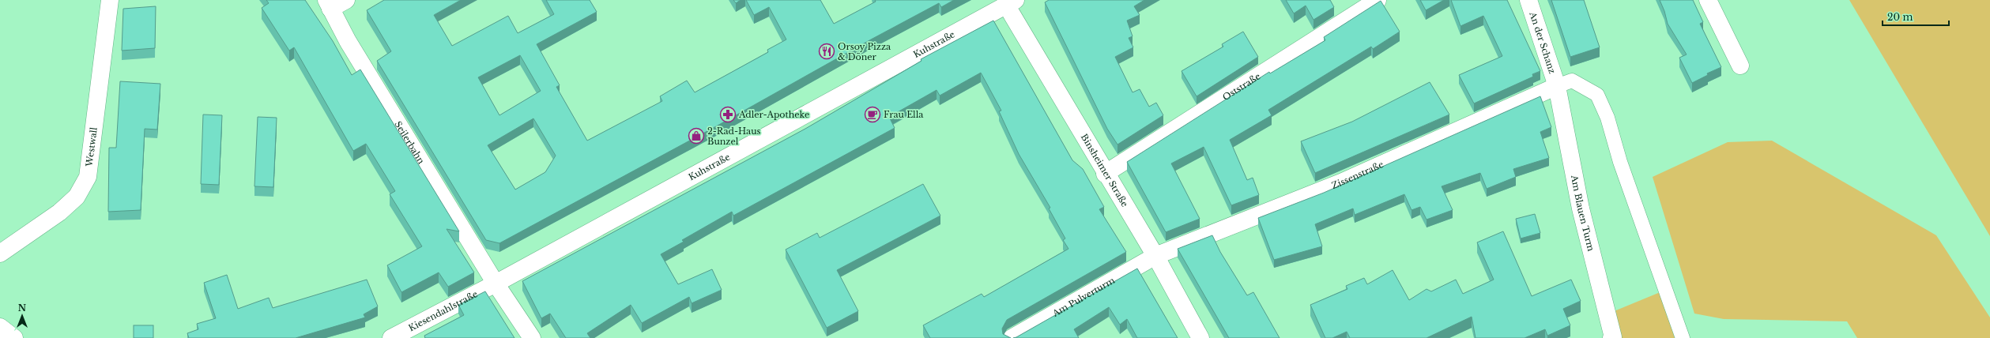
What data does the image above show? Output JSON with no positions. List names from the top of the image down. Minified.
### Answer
{"streets":{"street":["Kuhstraße","An der Schanz","Oststraße","Seilerbahn","Westwall","Binsheimer Straße","Zissenstraße","Am Blauen Turm","Am Pulverturm","Kiesendahlstraße"]},"crossings":[["Kuhstraße","Seilerbahn"],["Kuhstraße","Binsheimer Straße"],["Kuhstraße","Kiesendahlstraße"],["An der Schanz","Zissenstraße"],["An der Schanz","Am Blauen Turm"],["Oststraße","Binsheimer Straße"],["Seilerbahn","Kiesendahlstraße"],["Binsheimer Straße","Zissenstraße"],["Binsheimer Straße","Am Pulverturm"],["Zissenstraße","Am Blauen Turm"],["Zissenstraße","Am Pulverturm"]],"places":{"restaurant":["Orsoy Pizza & Döner"],"pharmacy":["Adler-Apotheke"],"cafe":["Frau Ella"],"shop":["2-Rad-Haus Bunzel"]},"scale_bar":"20 m","north":"top"}
